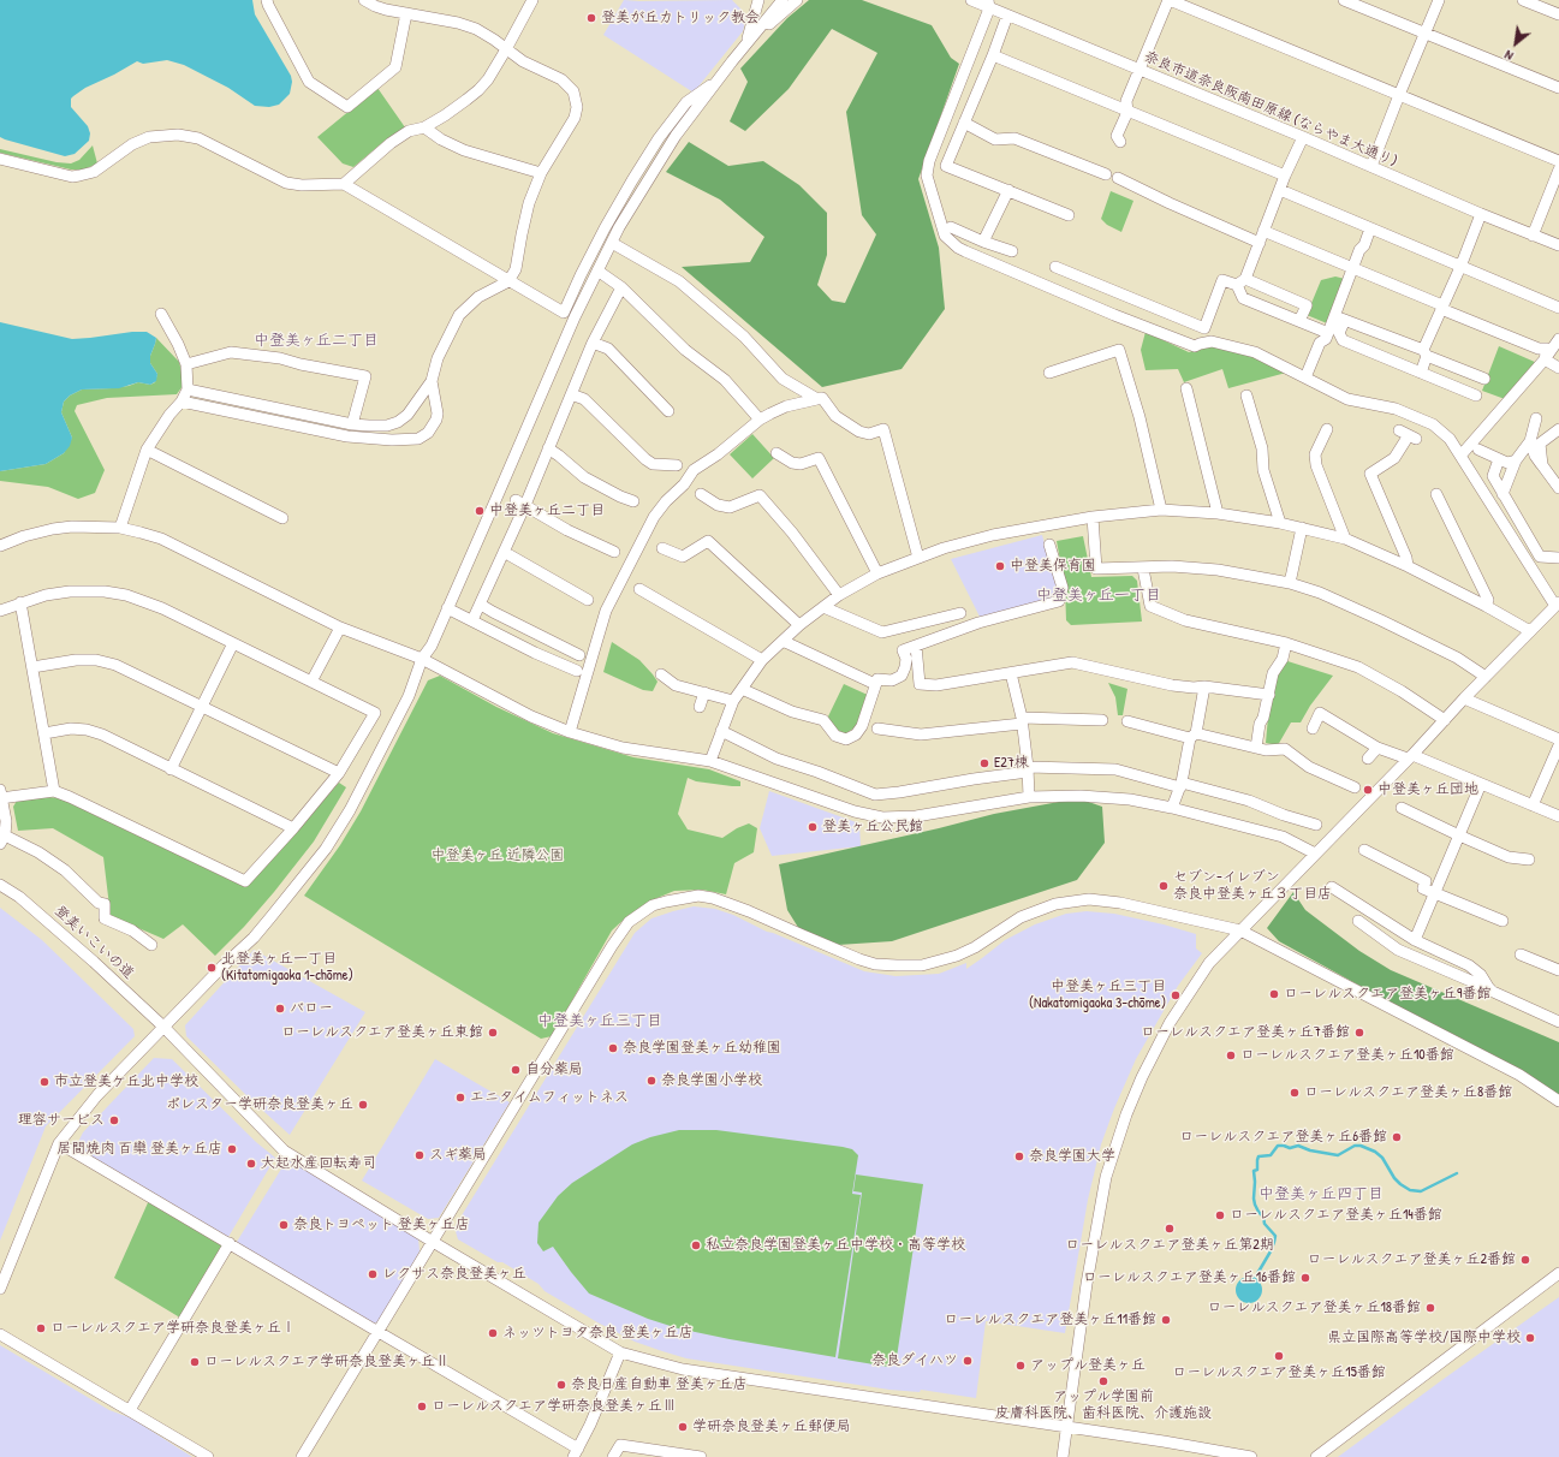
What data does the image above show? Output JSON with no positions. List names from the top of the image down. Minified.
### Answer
{"streets":{"street":["奈良市道奈良阪南田原線 (ならやま大通り)","登美いこいの道"]},"districts":["中登美ヶ丘二丁目","中登美ヶ丘一丁目","中登美ヶ丘三丁目","中登美ヶ丘四丁目"],"parks":["中登美ヶ丘 近隣公園"],"places":["登美が丘カトリック教会","中登美ヶ丘二丁目","中登美保育園","E27棟","中登美ヶ丘団地","登美ヶ丘公民館","セブン-イレブン 奈良中登美ヶ丘３丁目店","北登美ヶ丘一丁目 (Kitatomigaoka 1-chōme)","ローレルスクエア登美ヶ丘9番館","中登美ヶ丘三丁目 (Nakatomigaoka 3-chōme)","バロー","ローレルスクエア登美ヶ丘東館","ローレルスクエア登美ヶ丘7番館","奈良学園登美ヶ丘幼稚園","ローレルスクエア登美ヶ丘10番館","自分薬局","奈良学園小学校","市立登美ケ丘北中学校","ローレルスクエア登美ヶ丘8番館","エニタイムフィットネス","ポレスター学研奈良登美ヶ丘","理容サービス","ローレルスクエア登美ヶ丘6番館","居間焼肉 百欒 登美ヶ丘店","スギ薬局","奈良学園大学","大起水産回転寿司","ローレルスクエア登美ヶ丘14番館","奈良トヨペット 登美ヶ丘店","ローレルスクエア登美ヶ丘第2期","私立奈良学園登美ヶ丘中学校・高等学校","ローレルスクエア登美ヶ丘2番館","レクサス奈良登美ヶ丘","ローレルスクエア登美ヶ丘16番館","ローレルスクエア登美ヶ丘18番館","ローレルスクエア登美ヶ丘11番館","ローレルスクエア学研奈良登美ヶ丘Ⅰ","ネッツトヨタ奈良 登美ヶ丘店","県立国際高等学校/国際中学校","ローレルスクエア登美ヶ丘15番館","奈良ダイハツ","ローレルスクエア学研奈良登美ヶ丘Ⅱ","アップル登美ヶ丘","アップル学園前 皮膚科医院、歯科医院、介護施設","奈良日産自動車 登美ヶ丘店","ローレルスクエア学研奈良登美ヶ丘Ⅲ","学研奈良登美ヶ丘郵便局"],"north":"bottom left"}
